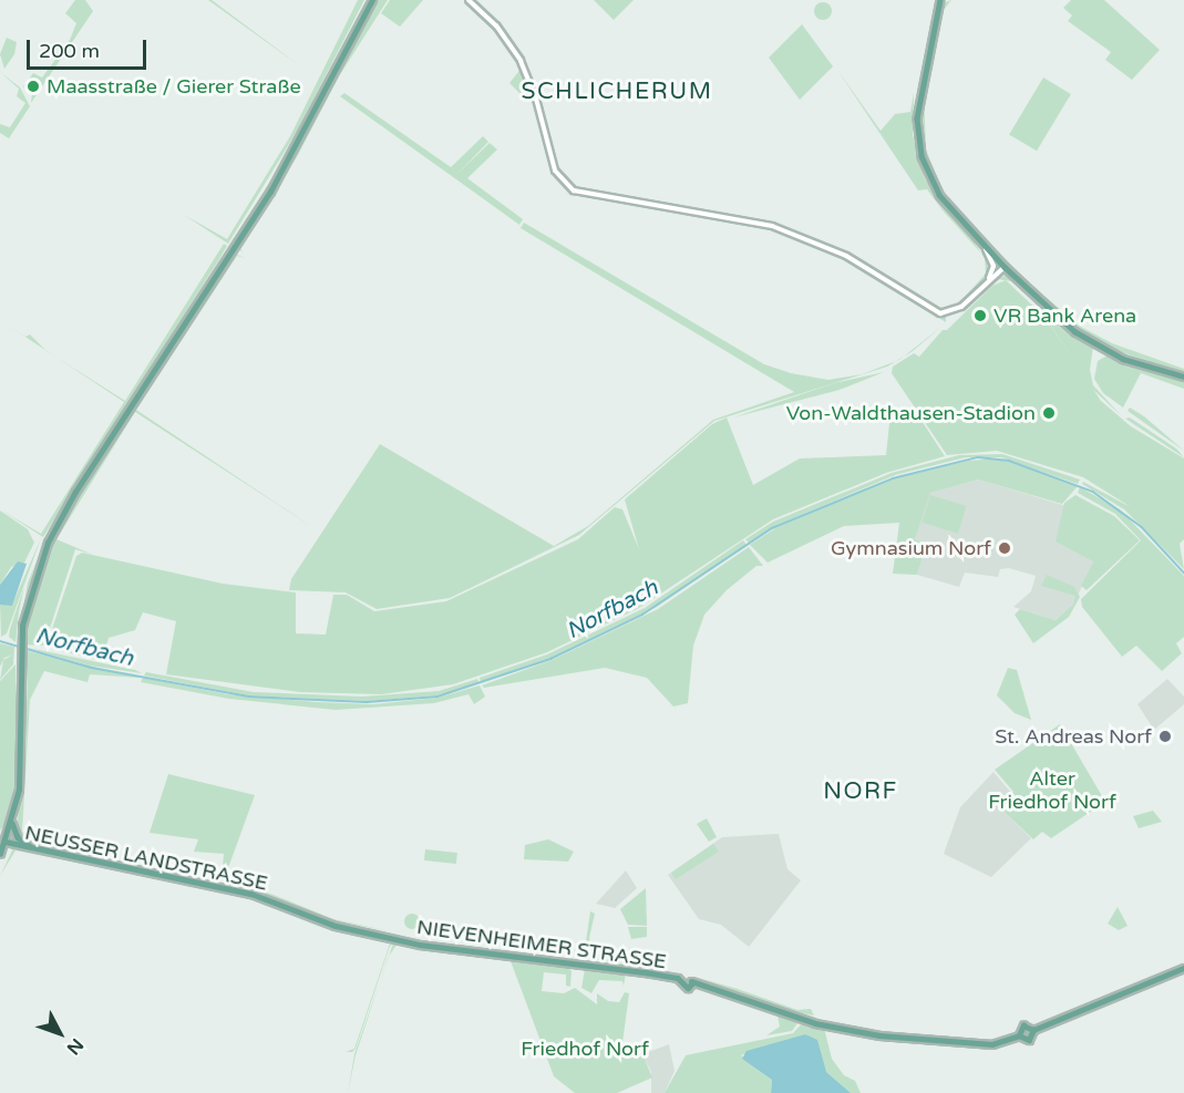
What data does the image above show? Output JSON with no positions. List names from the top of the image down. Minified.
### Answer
{"streets":{"main road":["NEUSSER LANDSTRASSE","NIEVENHEIMER STRASSE"]},"crossings":[["NEUSSER LANDSTRASSE","NIEVENHEIMER STRASSE"]],"districts":["SCHLICHERUM","NORF"],"water":["Norfbach"],"parks":["Alter Friedhof Norf","Friedhof Norf"],"places":["Maasstraße / Gierer Straße","VR Bank Arena","Von-Waldthausen-Stadion","Gymnasium Norf","St. Andreas Norf"],"scale_bar":"200 m","north":"bottom right"}
